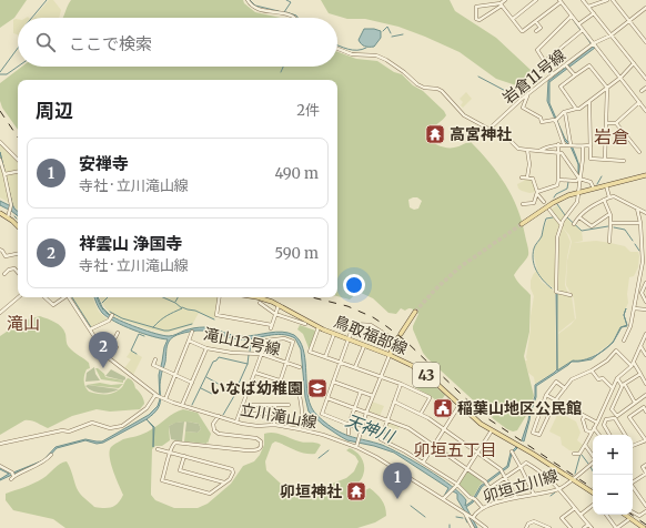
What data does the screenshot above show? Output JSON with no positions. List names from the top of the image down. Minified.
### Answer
{"streets":{"main road":["鳥取福部線","43"],"street":["岩倉11号線","滝山12号線","立川滝山線","卯垣立川線"]},"crossings":[["鳥取福部線","卯垣立川線"],["滝山12号線","立川滝山線"],["立川滝山線","卯垣立川線"]],"districts":["岩倉","滝山","卯垣五丁目"],"water":["天神川"],"places":{"temple":["高宮神社","卯垣神社"],"school or university":["いなば幼稚園"],"public building":["稲葉山地区公民館"]},"page":{"search":"ここで検索","heading":["周辺","2件"],"list":[{"mark":"1","name":"安禅寺","note":"寺社 · 立川滝山線","value":"490 m"},{"mark":"2","name":"祥雲山 浄国寺","note":"寺社 · 立川滝山線","value":"590 m"}],"pins":["2","1"],"map_buttons":["+","−"]}}
